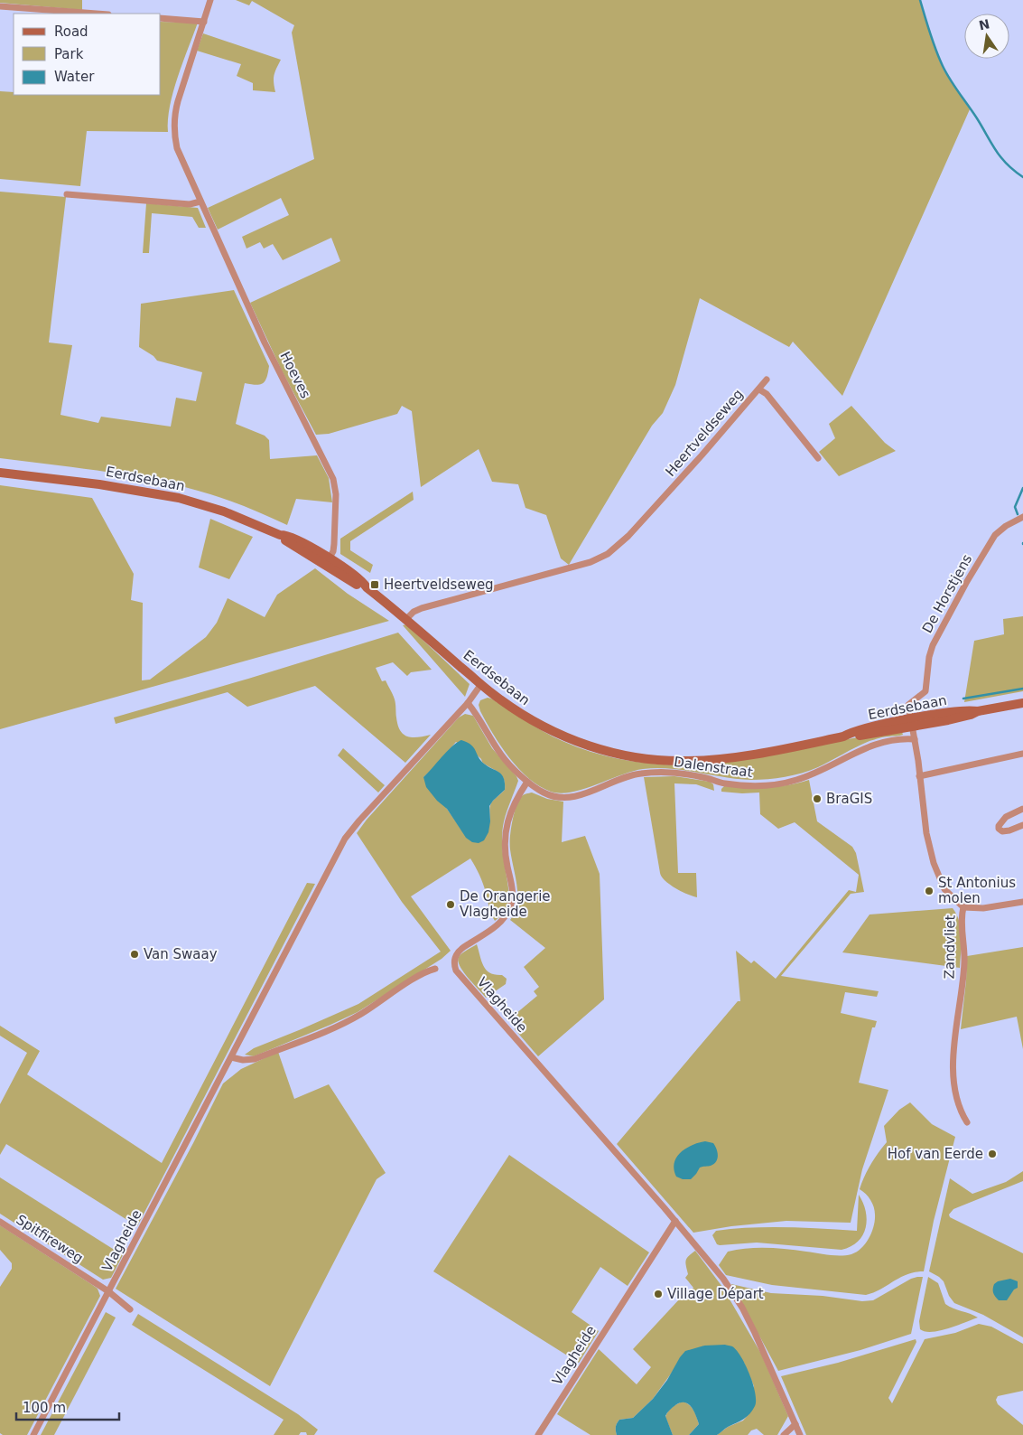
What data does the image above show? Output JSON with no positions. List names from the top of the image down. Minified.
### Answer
{"streets":{"main road":["Eerdsebaan"],"street":["Hoeves","Heertveldseweg","De Horstjens","Dalenstraat","Zandvliet","Vlagheide","Spitfireweg"]},"crossings":[["Hoeves","Eerdsebaan"],["Heertveldseweg","Eerdsebaan"],["Eerdsebaan","De Horstjens"],["Eerdsebaan","Zandvliet"],["Eerdsebaan","Vlagheide"],["De Horstjens","Zandvliet"],["Dalenstraat","Zandvliet"],["Dalenstraat","Vlagheide"],["Vlagheide","Spitfireweg"]],"places":{"transit":["Heertveldseweg"],"other":["BraGIS","St Antonius molen","De Orangerie Vlagheide","Van Swaay","Hof van Eerde","Village Départ"]},"legend":["Road","Park","Water"],"scale_bar":"100 m","north":"top"}
